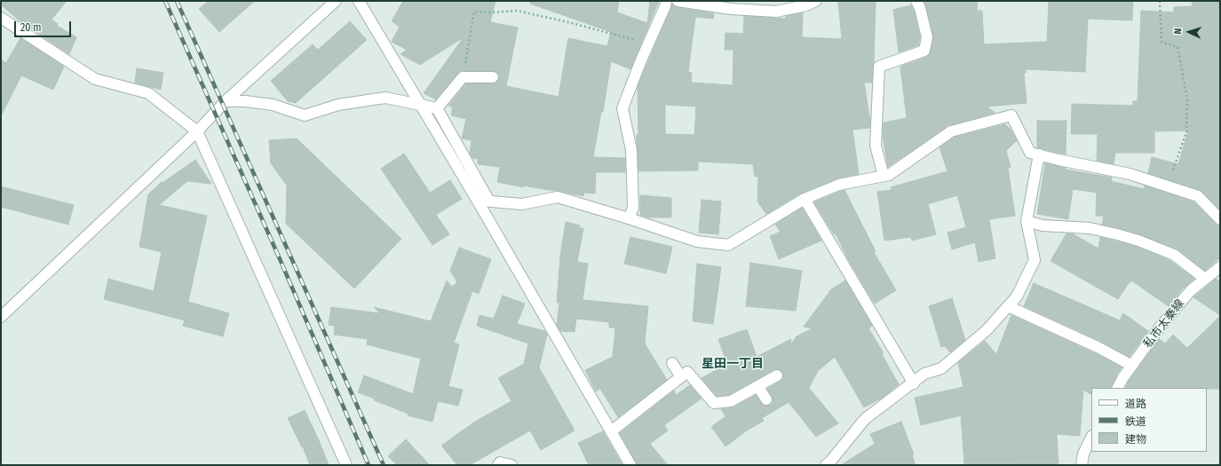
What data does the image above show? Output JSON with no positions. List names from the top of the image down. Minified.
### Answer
{"streets":{"street":["私市太秦線"]},"districts":["星田一丁目"],"legend":["道路","鉄道","建物"],"scale_bar":"20 m","north":"left"}
